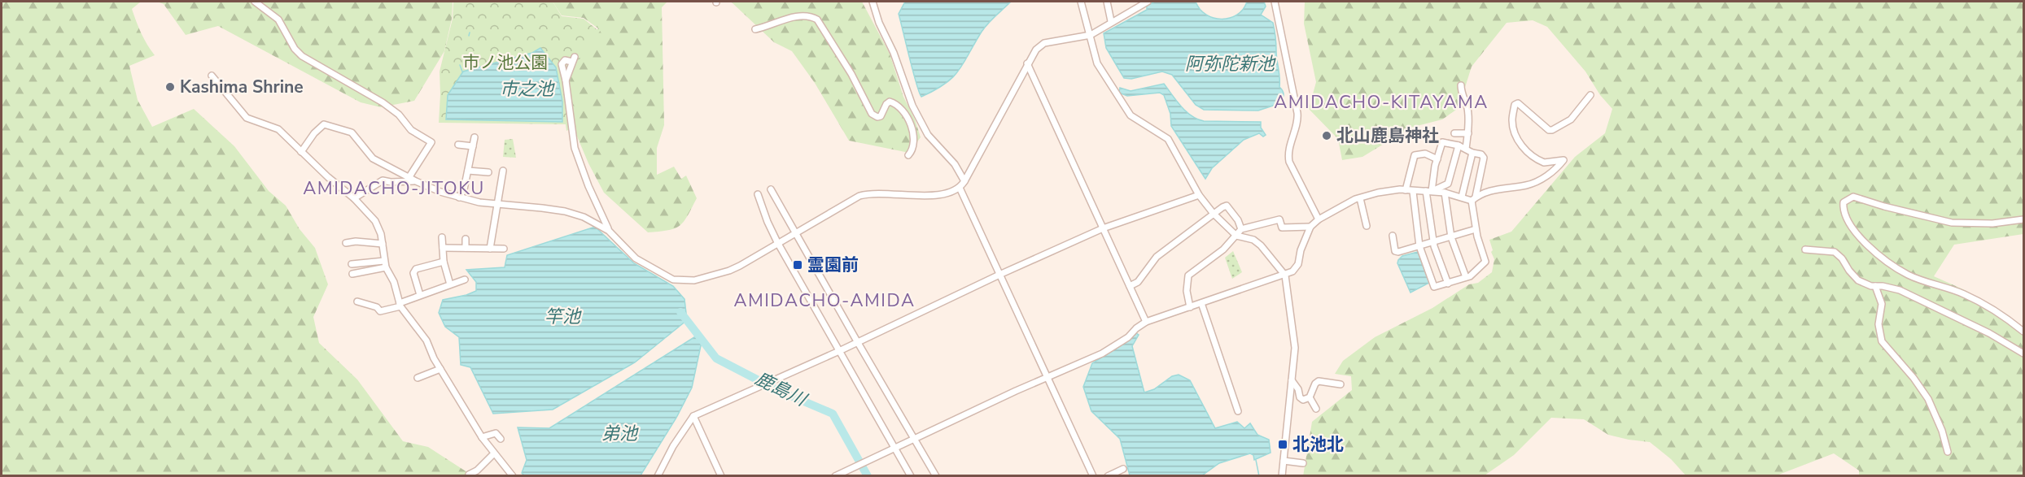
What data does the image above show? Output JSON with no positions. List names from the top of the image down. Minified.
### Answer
{"districts":["AMIDACHO-KITAYAMA","AMIDACHO-JITOKU","AMIDACHO-AMIDA"],"water":["阿弥陀新池","市之池","竿池","鹿島川","弟池"],"parks":["市ノ池公園"],"places":{"other":["Kashima Shrine","北山鹿島神社"],"transit":["霊園前","北池北"]}}
